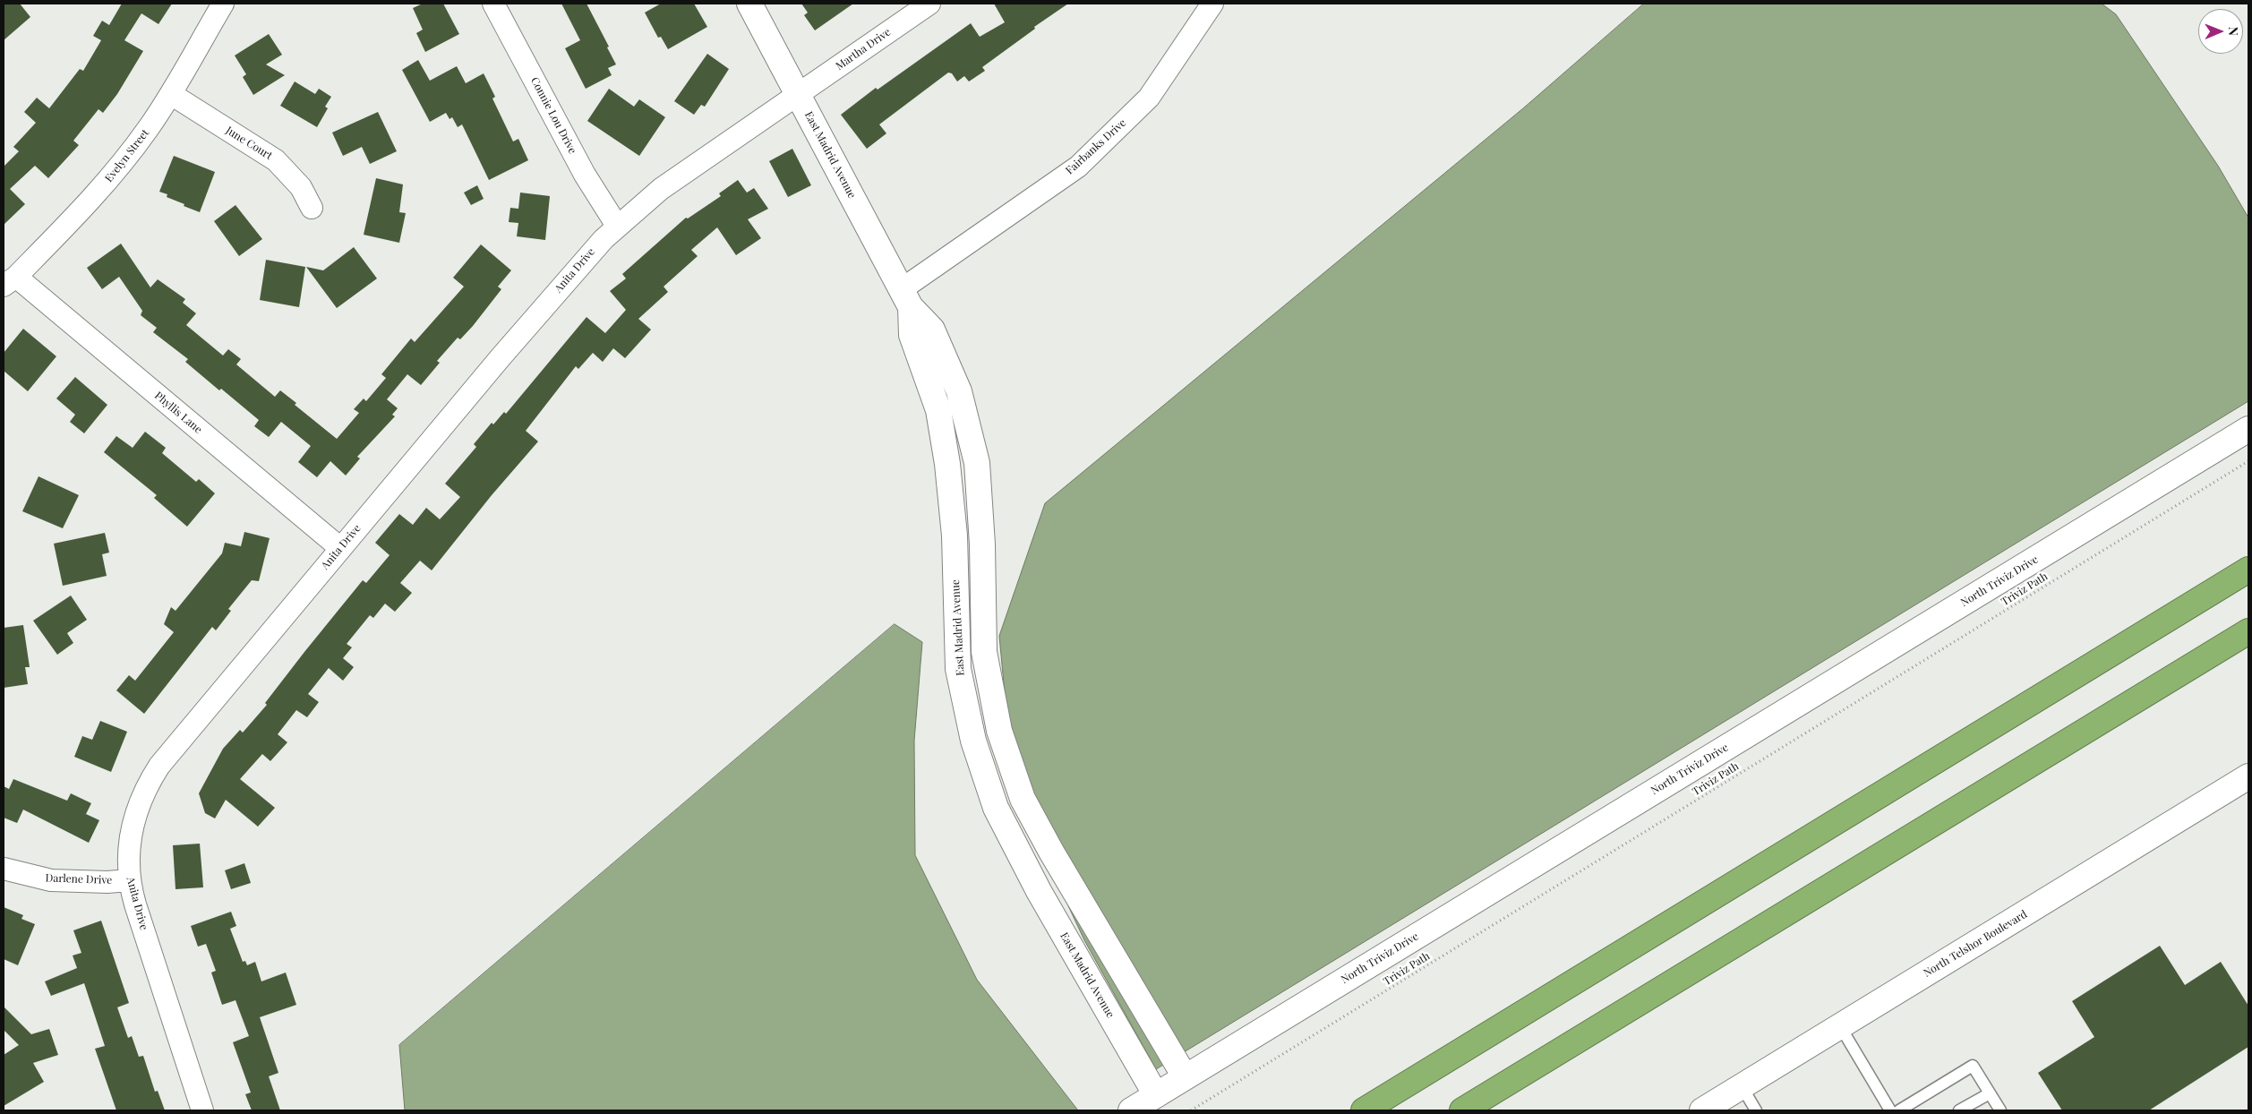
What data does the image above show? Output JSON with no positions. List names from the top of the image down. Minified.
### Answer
{"streets":{"street":["Martha Drive","Connie Lou Drive","June Court","Fairbanks Drive","East Madrid Avenue","Evelyn Street","Anita Drive","Phyllis Lane","North Triviz Drive","Darlene Drive","North Telshor Boulevard"],"path":["Triviz Path"]},"crossings":[["Martha Drive","East Madrid Avenue"],["Martha Drive","Anita Drive"],["Connie Lou Drive","Anita Drive"],["June Court","Evelyn Street"],["Fairbanks Drive","East Madrid Avenue"],["East Madrid Avenue","Anita Drive"],["East Madrid Avenue","North Triviz Drive"],["Evelyn Street","Phyllis Lane"],["Anita Drive","Phyllis Lane"],["Anita Drive","Darlene Drive"]],"north":"right"}
